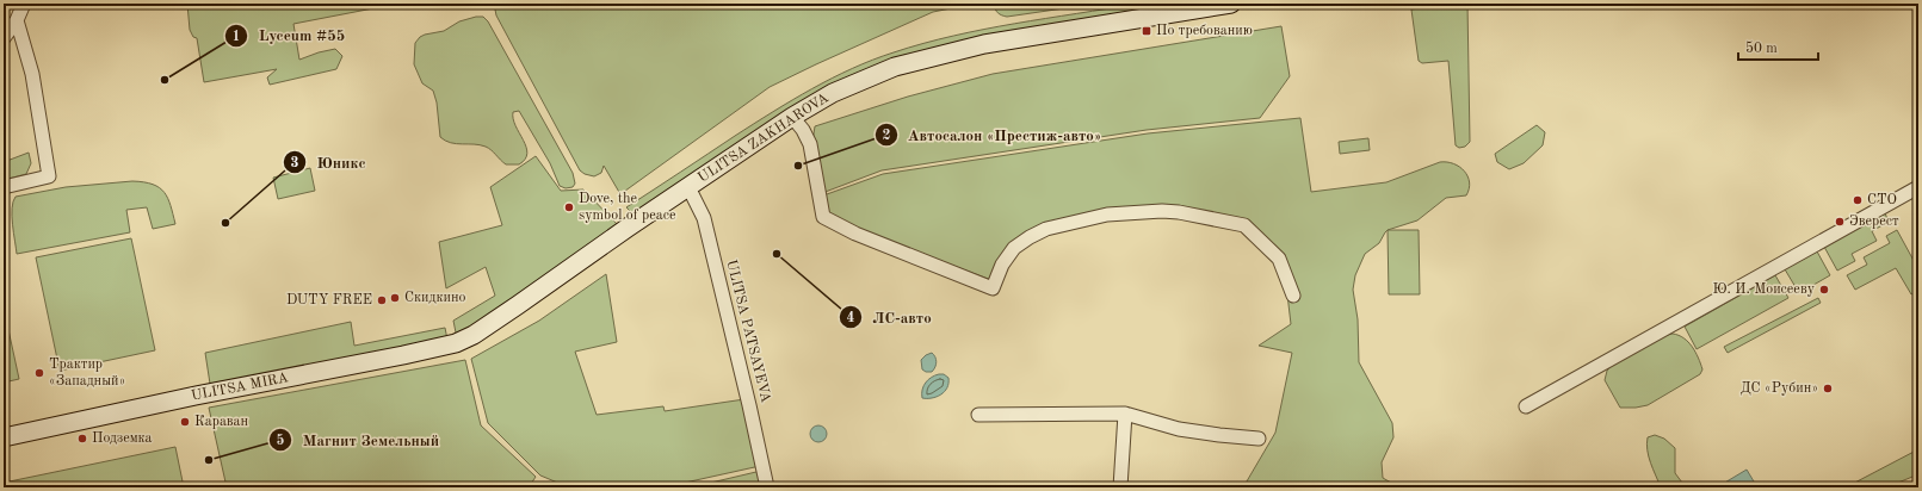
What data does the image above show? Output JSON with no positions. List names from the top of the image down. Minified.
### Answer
{"streets":{"main road":["ULITSA ZAKHAROVA","ULITSA MIRA"],"street":["ULITSA PATSAYEVA"]},"crossings":[["ULITSA ZAKHAROVA","ULITSA PATSAYEVA"],["ULITSA ZAKHAROVA","ULITSA MIRA"]],"places":{"transit":["По требованию"],"other":["Lyceum #55","Автосалон «Престиж-авто»","СТО","Dove, the symbol of peace","Эверест","Юникс","ЛС-авто","Ю. И. Моисееву","Скидкино","DUTY FREE","Трактир «Западный»","ДС «Рубин»","Караван","Подземка","Магнит Земельный"]},"scale_bar":"50 m"}
